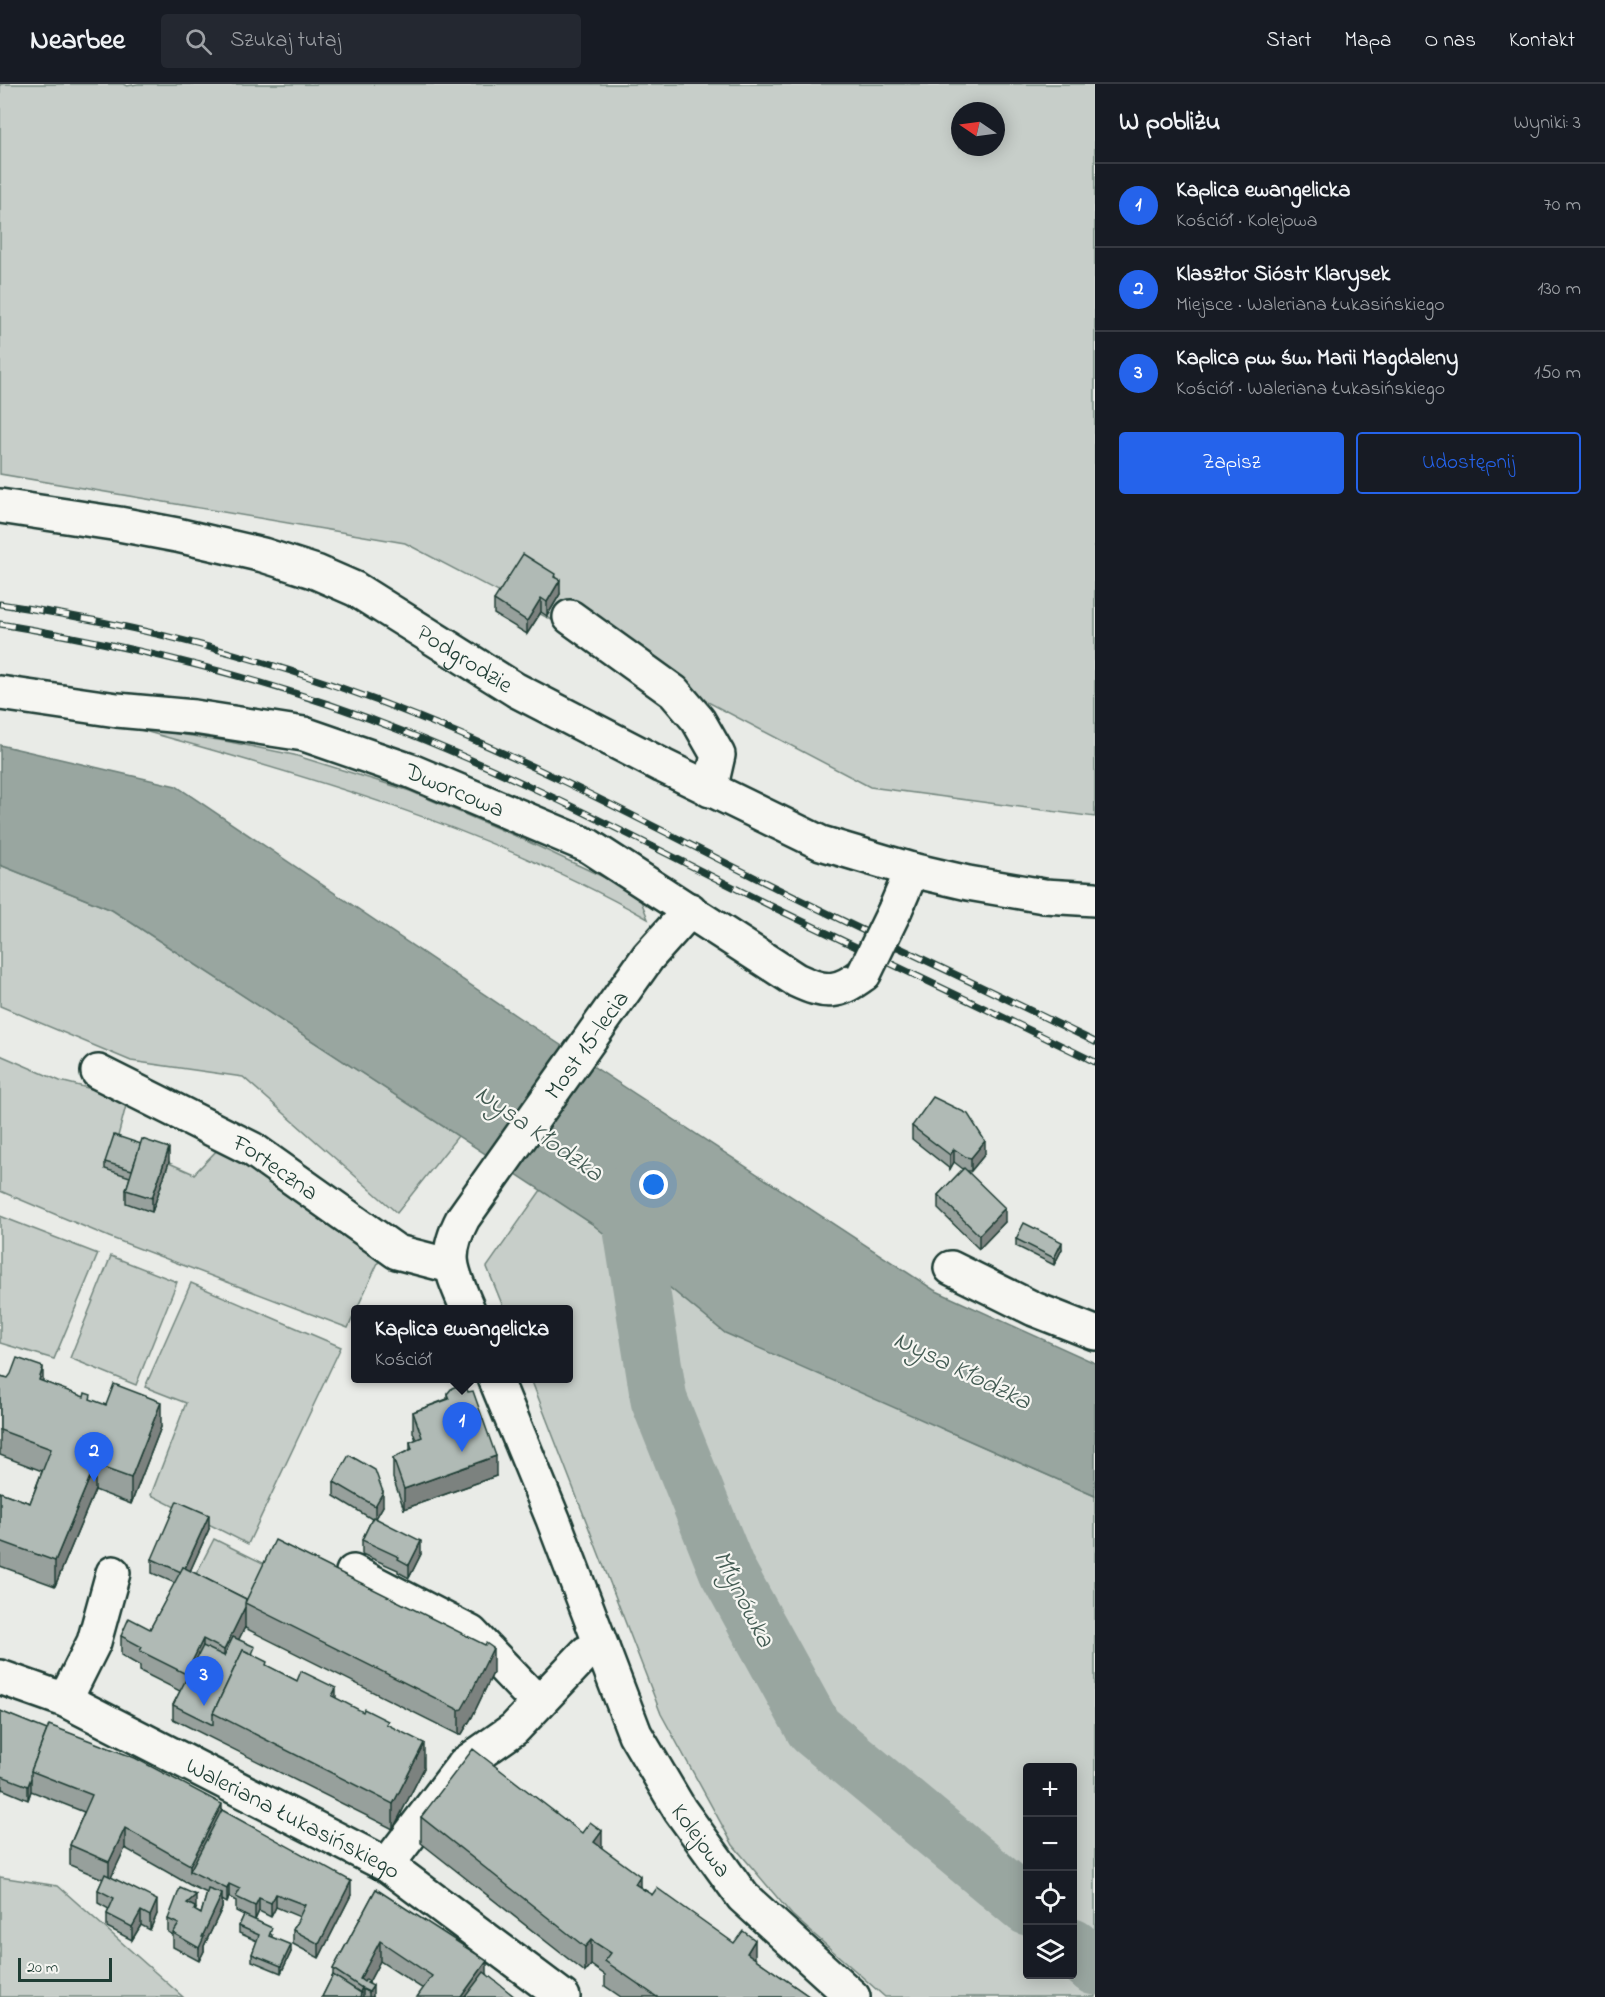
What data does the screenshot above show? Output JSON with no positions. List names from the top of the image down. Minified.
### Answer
{"streets":{"street":["Podgrodzie","Dworcowa","Most 15-lecia","Forteczna","Waleriana Łukasińskiego","Kolejowa"]},"crossings":[["Podgrodzie","Dworcowa"],["Dworcowa","Most 15-lecia"],["Most 15-lecia","Forteczna"]],"water":["Nysa Kłodzka","Młynówka"],"scale_bar":"20 m","north":"left","page":{"header":"Nearbee","search":"Szukaj tutaj","nav":["Start","Mapa","O nas","Kontakt"],"heading":["W pobliżu","Wyniki: 3"],"list":[{"mark":"1","name":"Kaplica ewangelicka","note":"Kościół · Kolejowa","value":"70 m"},{"mark":"2","name":"Klasztor Sióstr Klarysek","note":"Miejsce · Waleriana Łukasińskiego","value":"130 m"},{"mark":"3","name":"Kaplica pw. św. Marii Magdaleny","note":"Kościół · Waleriana Łukasińskiego","value":"150 m"}],"buttons":["Zapisz","Udostępnij"],"popup":["Kaplica ewangelicka","Kościół"],"pins":["1","2","3"],"map_buttons":["+","−"],"scale":"20 m"}}
